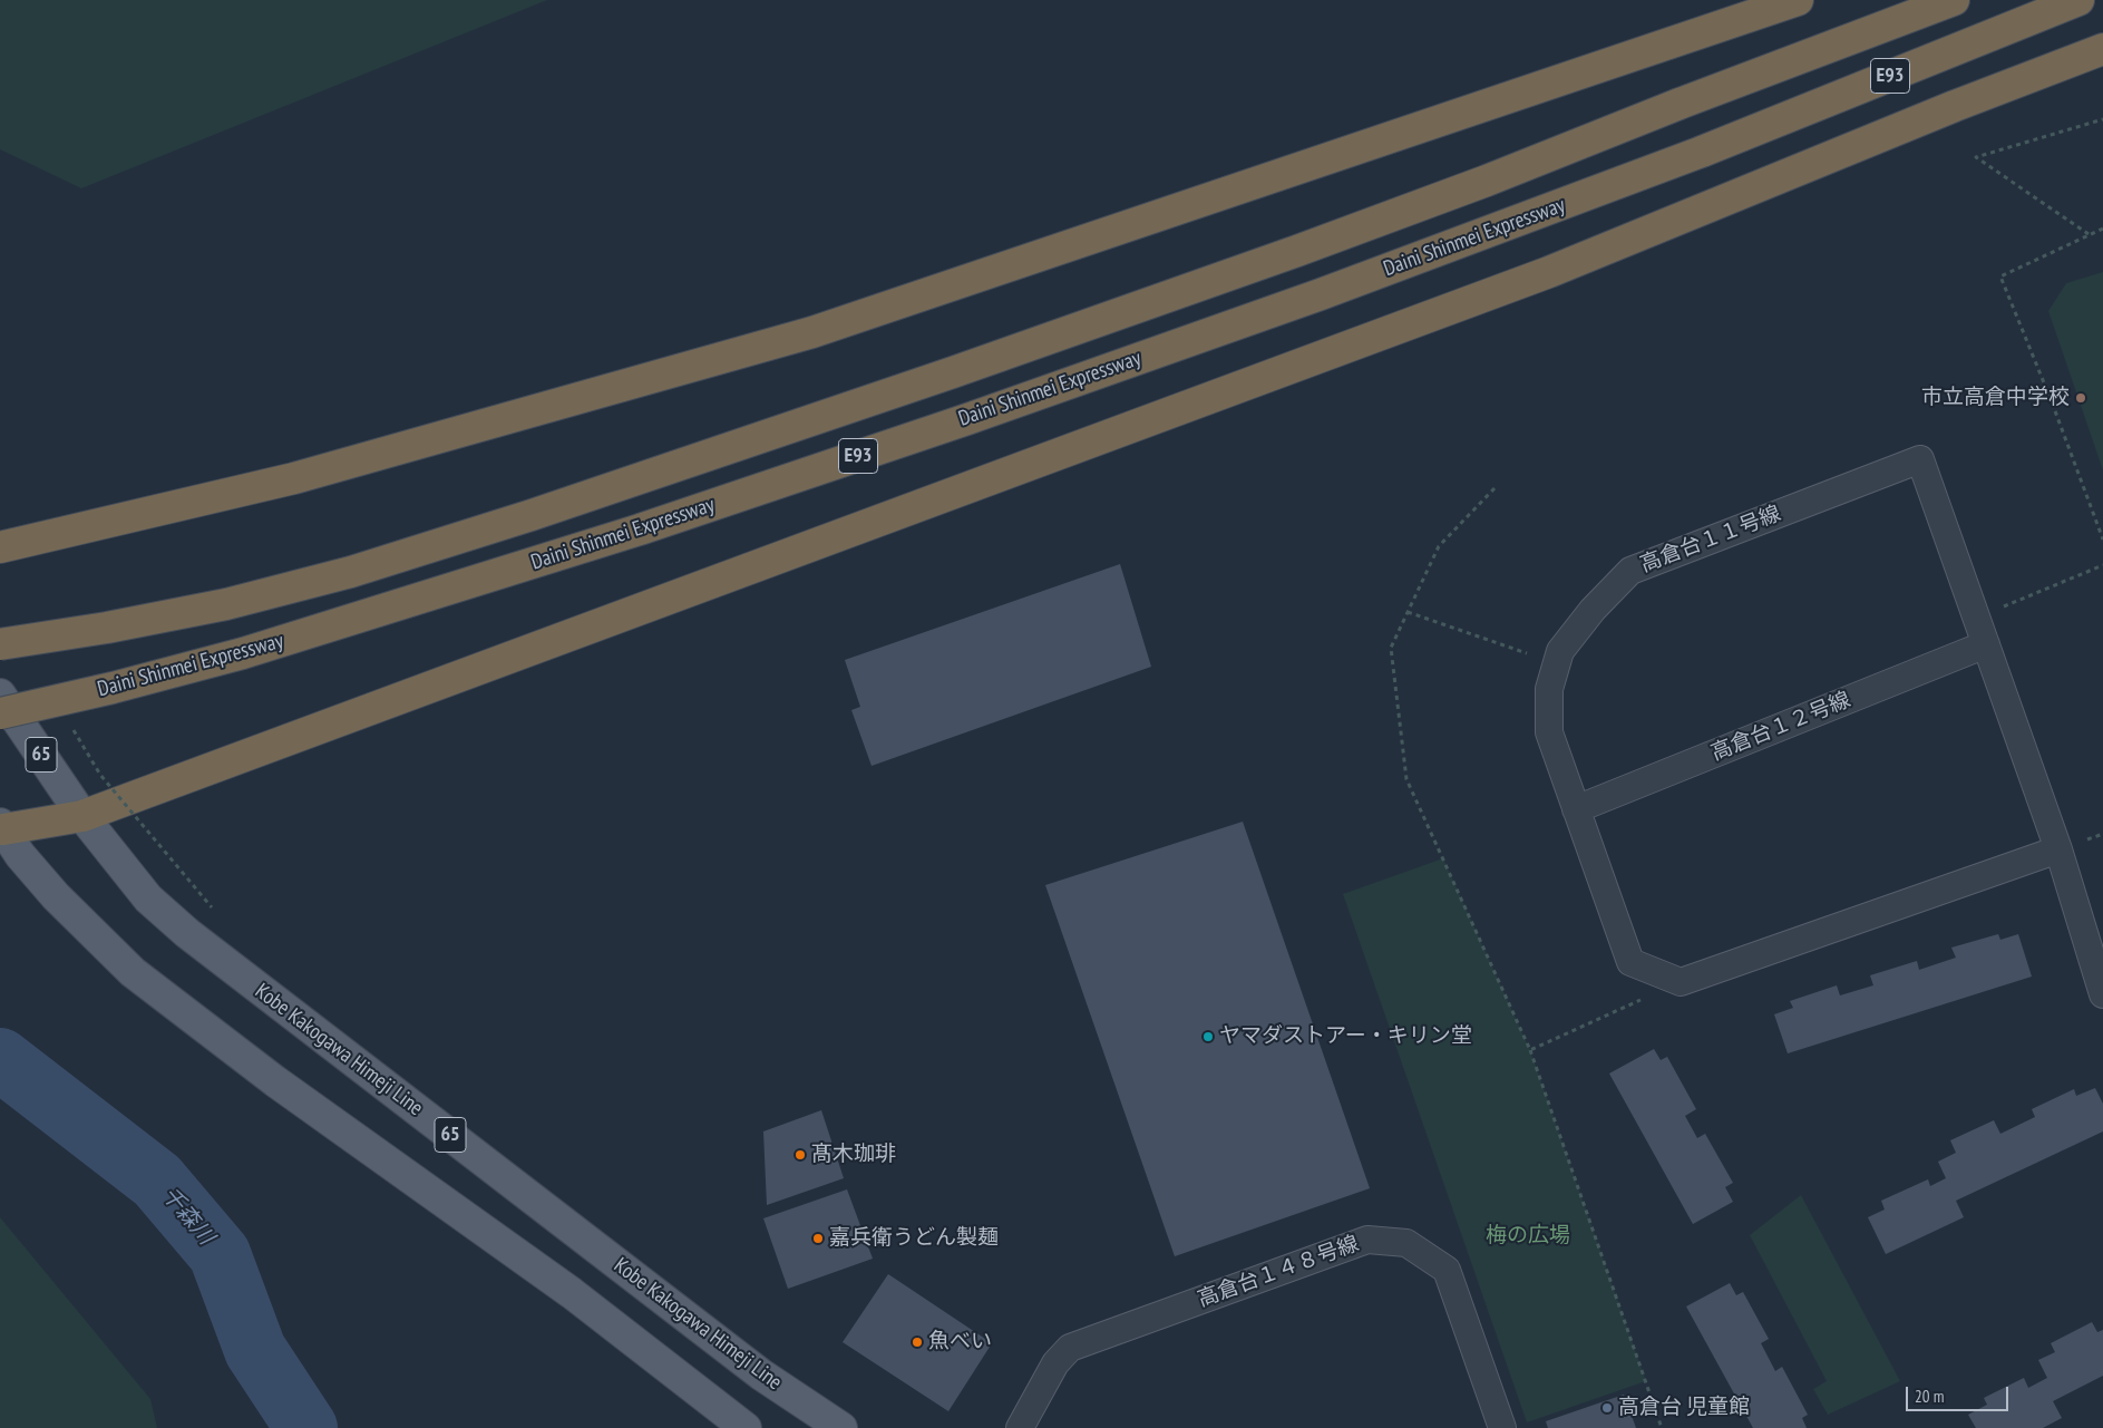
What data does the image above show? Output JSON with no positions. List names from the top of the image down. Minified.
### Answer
{"streets":{"highway":["E93","Daini Shinmei Expressway"],"main road":["65","Kobe Kakogawa Himeji Line"],"street":["高倉台１１号線","高倉台１２号線","高倉台１４８号線"]},"crossings":[["高倉台１１号線","高倉台１２号線"]],"water":["千森川"],"parks":["梅の広場"],"places":["市立高倉中学校","ヤマダストアー・キリン堂","髙木珈琲","嘉兵衛うどん製麺","魚べい","高倉台 児童館"],"scale_bar":"20 m"}
